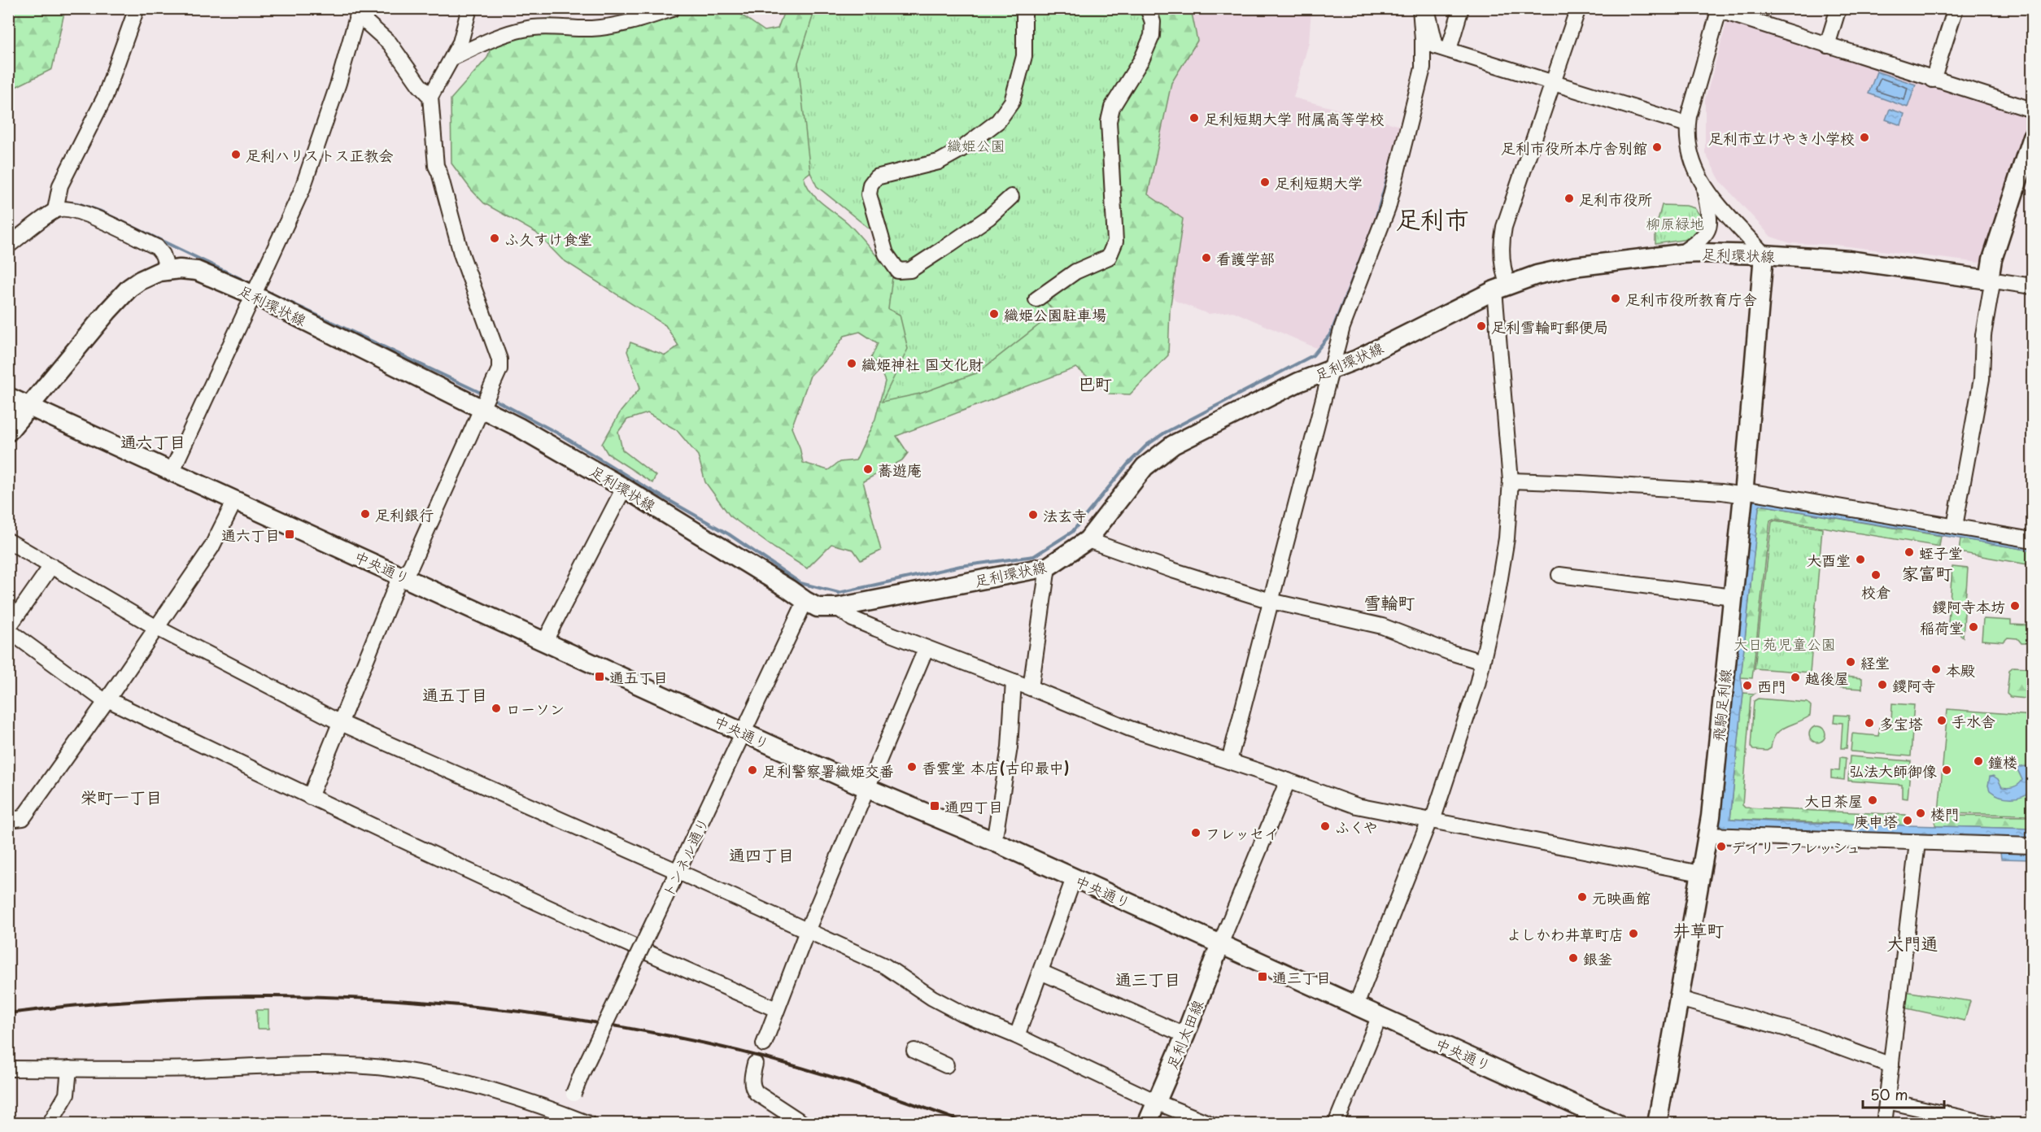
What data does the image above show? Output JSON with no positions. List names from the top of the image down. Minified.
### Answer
{"streets":{"main road":["足利環状線","中央通り","飛駒足利線","足利太田線"],"street":["トンネル通り"]},"crossings":[["足利環状線","中央通り"],["足利環状線","飛駒足利線"],["足利環状線","トンネル通り"],["中央通り","トンネル通り"],["中央通り","足利太田線"]],"districts":["足利市","巴町","通六丁目","家富町","雪輪町","通五丁目","栄町一丁目","通四丁目","井草町","大門通","通三丁目"],"parks":["織姫公園","柳原緑地","大日苑児童公園"],"places":{"other":["足利短期大学 附属高等学校","足利市立けやき小学校","足利市役所本庁舎別館","足利ハリストス正教会","足利短期大学","足利市役所","ふ久すけ食堂","看護学部","足利市役所教育庁舎","織姫公園駐車場","足利雪輪町郵便局","織姫神社 国文化財","蕎遊庵","足利銀行","法玄寺","蛭子堂","大酉堂","校倉","鑁阿寺本坊","稲荷堂","経堂","本殿","越後屋","鑁阿寺","西門","ローソン","手水舎","多宝塔","鐘楼","香雲堂 本店(古印最中)","足利警察署織姫交番","弘法大師御像","大日茶屋","楼門","庚申塔","ふくや","フレッセイ","デイリーフレッシュ","元映画館","よしかわ井草町店","銀釜"],"transit":["通六丁目","通五丁目","通四丁目","通三丁目"]},"scale_bar":"50 m"}
